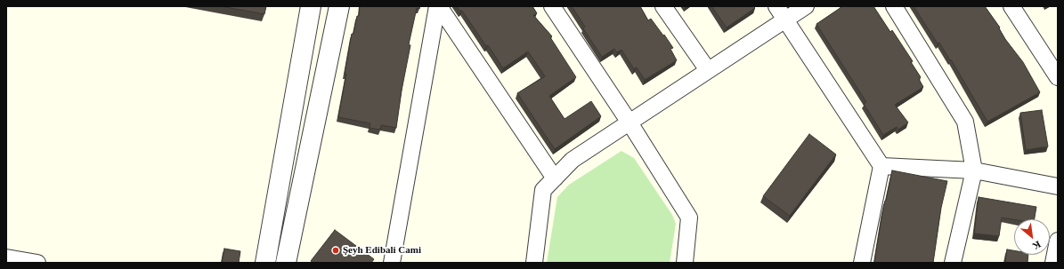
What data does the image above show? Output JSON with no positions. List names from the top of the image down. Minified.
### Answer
{"places":["Şeyh Edibali Cami"],"north":"bottom right"}
